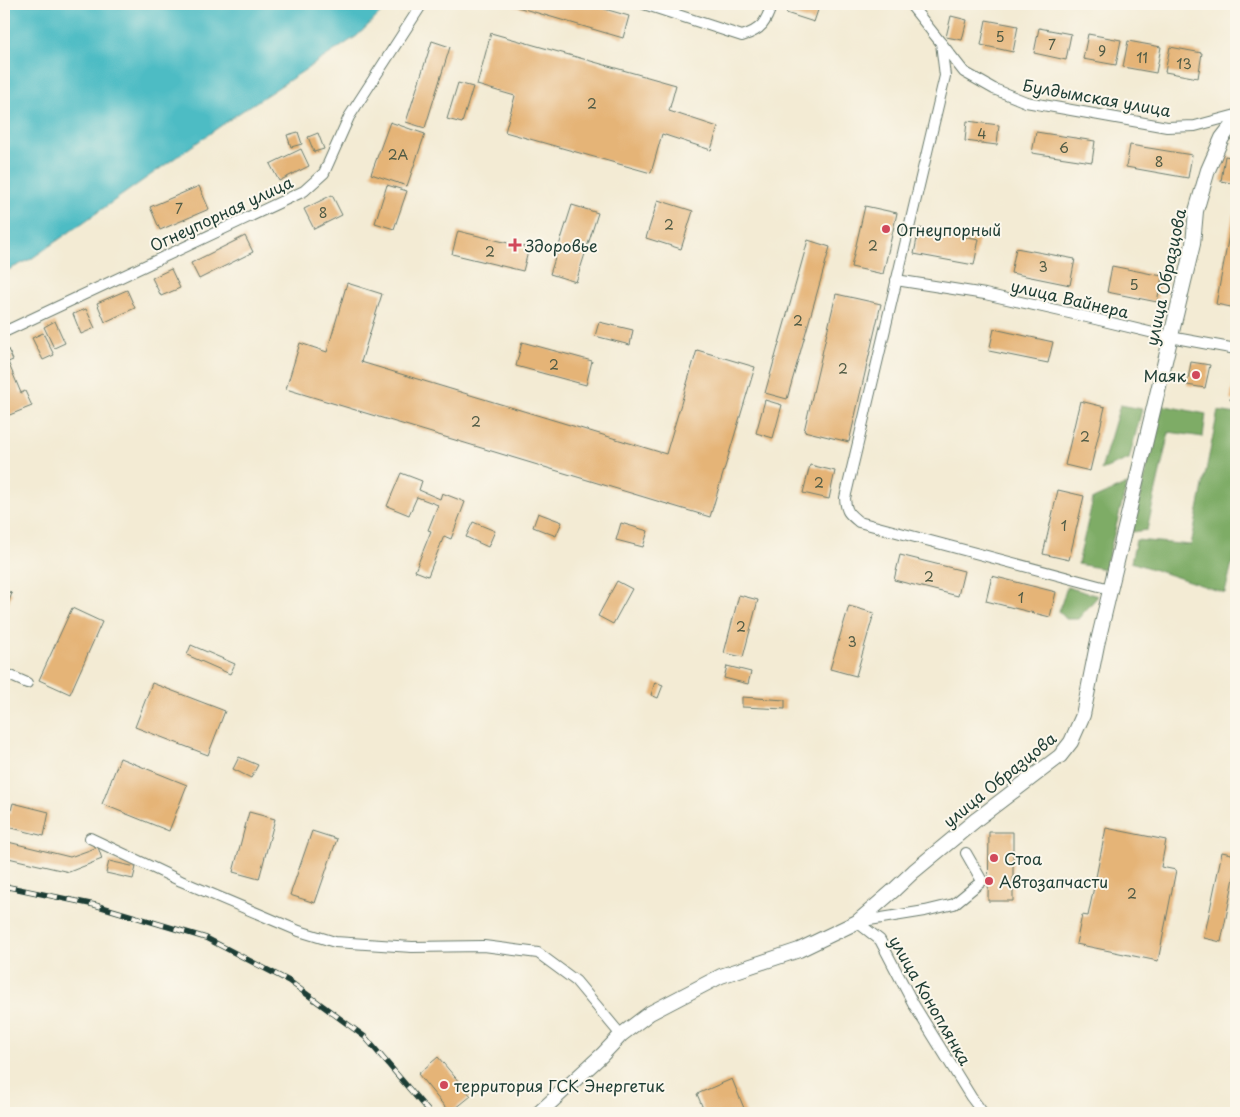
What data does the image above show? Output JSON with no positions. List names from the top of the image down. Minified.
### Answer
{"streets":{"main road":["улица Образцова"],"street":["Булдымская улица","Огнеупорная улица","улица Вайнера","улица Коноплянка"]},"crossings":[["улица Образцова","улица Вайнера"],["улица Образцова","улица Коноплянка"]],"places":{"other":["Огнеупорный","Маяк","Стоа","Автозапчасти","территория ГСК Энергетик"],"health":["Здоровье"]},"house_numbers":["5","7","9","11","13","2","4","6","2А","8","7","8","2","2","2","3","5","2","2","2","2","2","2","1","2","1","2","3","2"]}
